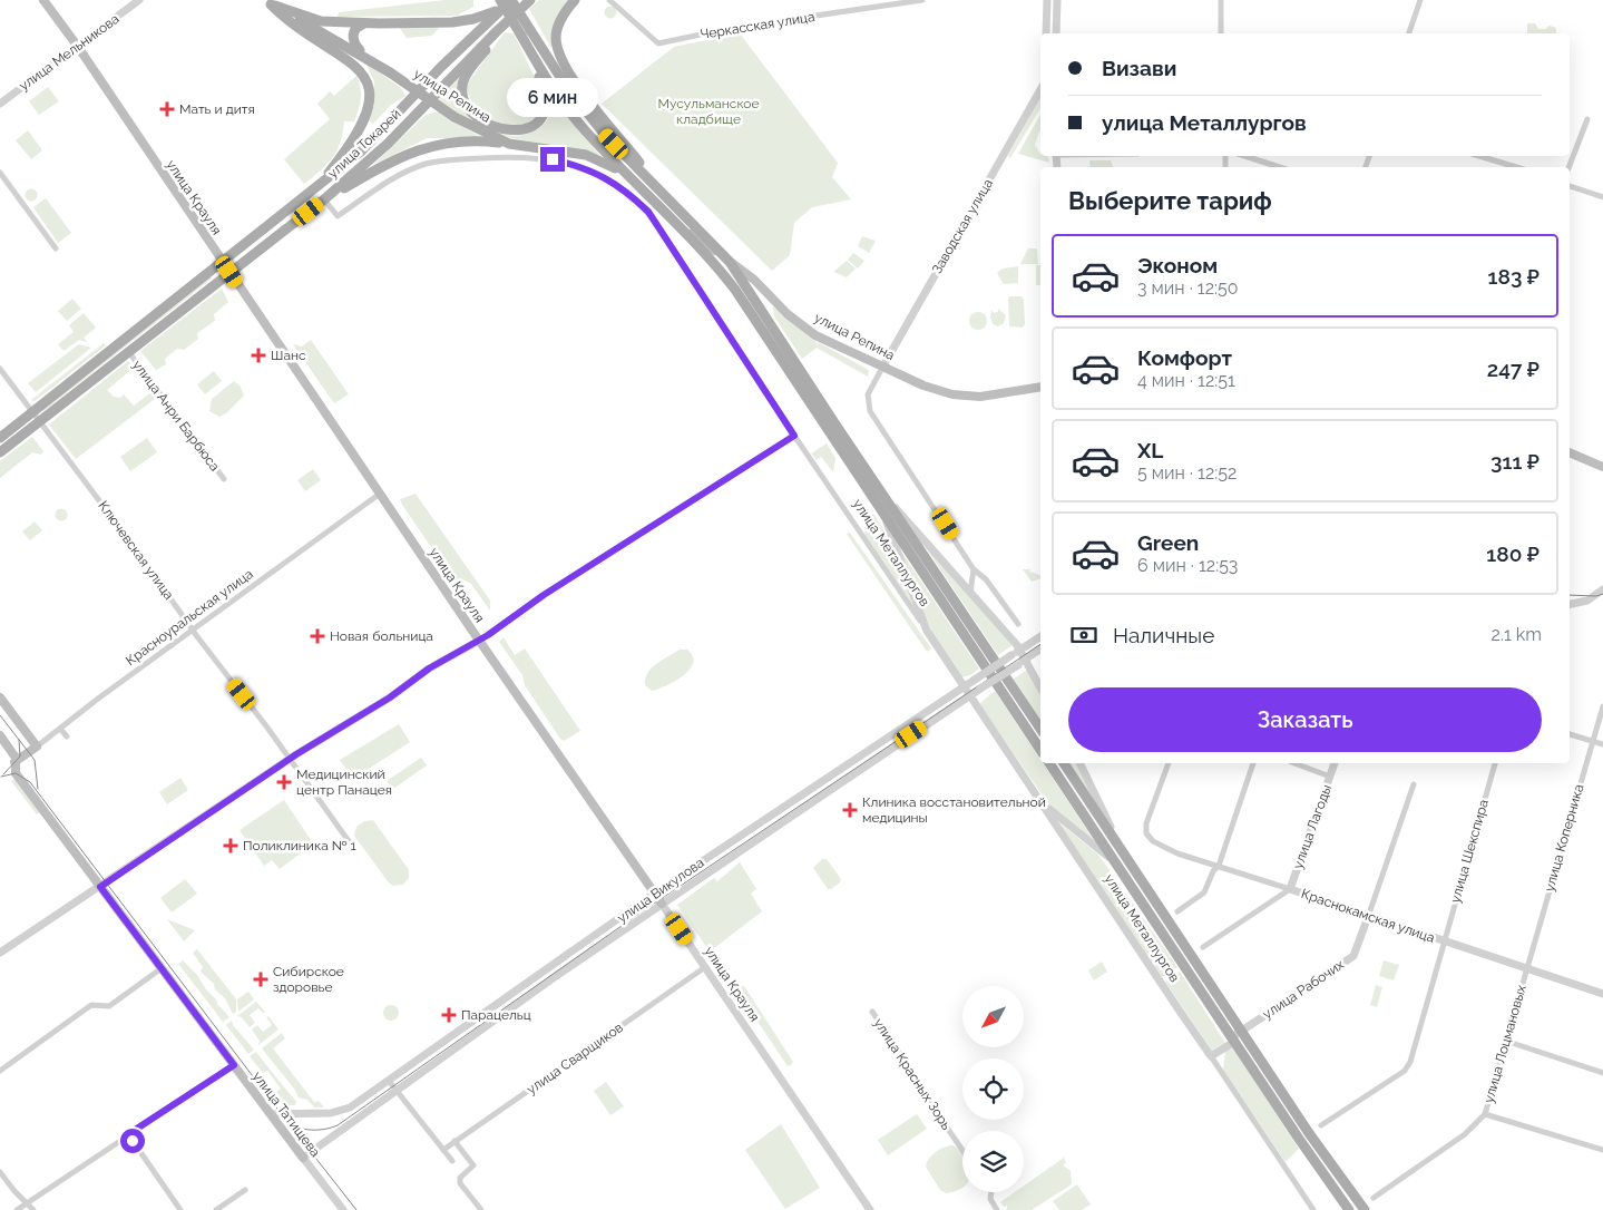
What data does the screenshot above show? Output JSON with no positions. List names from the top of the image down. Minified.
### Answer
{"streets":{"main road":["улица Репина","улица Токарей","улица Крауля","улица Металлургов","Красноуральская улица","улица Татищева"],"street":["Черкасская улица","улица Мельникова","Заводская улица","улица Анри Барбюса","Ключевская улица","улица Лагоды","улица Коперника","улица Шекспира","улица Викулова","Краснокамская улица","улица Рабочих","улица Лоцмановых","улица Сварщиков","улица Красных Зорь"]},"crossings":[["улица Мельникова","улица Крауля"],["улица Репина","Заводская улица"],["улица Репина","улица Металлургов"],["улица Токарей","улица Крауля"],["улица Токарей","улица Анри Барбюса"],["улица Токарей","Ключевская улица"],["улица Токарей","улица Металлургов"],["улица Крауля","Красноуральская улица"],["улица Крауля","улица Викулова"],["улица Крауля","улица Сварщиков"],["Ключевская улица","Красноуральская улица"],["улица Металлургов","улица Викулова"],["улица Металлургов","улица Рабочих"],["Красноуральская улица","улица Татищева"],["улица Лагоды","Краснокамская улица"],["улица Коперника","Краснокамская улица"],["улица Коперника","улица Лоцмановых"],["улица Шекспира","Краснокамская улица"],["улица Викулова","улица Татищева"],["Краснокамская улица","улица Рабочих"],["Краснокамская улица","улица Лоцмановых"]],"parks":["Мусульманское кладбище"],"places":{"health":["Мать и дитя","Шанс","Новая больница","Медицинский центр Панацея","Клиника восстановительной медицины","Поликлиника № 1","Сибирское здоровье","Парацельц"]},"north":"bottom left","page":{"banner":["Визави","улица Металлургов"],"bubble":"6 мин","heading":"Выберите тариф","list":[{"name":"Эконом","note":"3 мин · 12:50","value":"183 ₽"},{"name":"Комфорт","note":"4 мин · 12:51","value":"247 ₽"},{"name":"XL","note":"5 мин · 12:52","value":"311 ₽"},{"name":"Green","note":"6 мин · 12:53","value":"180 ₽"}],"pay":["Наличные","2.1 km"],"buttons":"Заказать"}}
